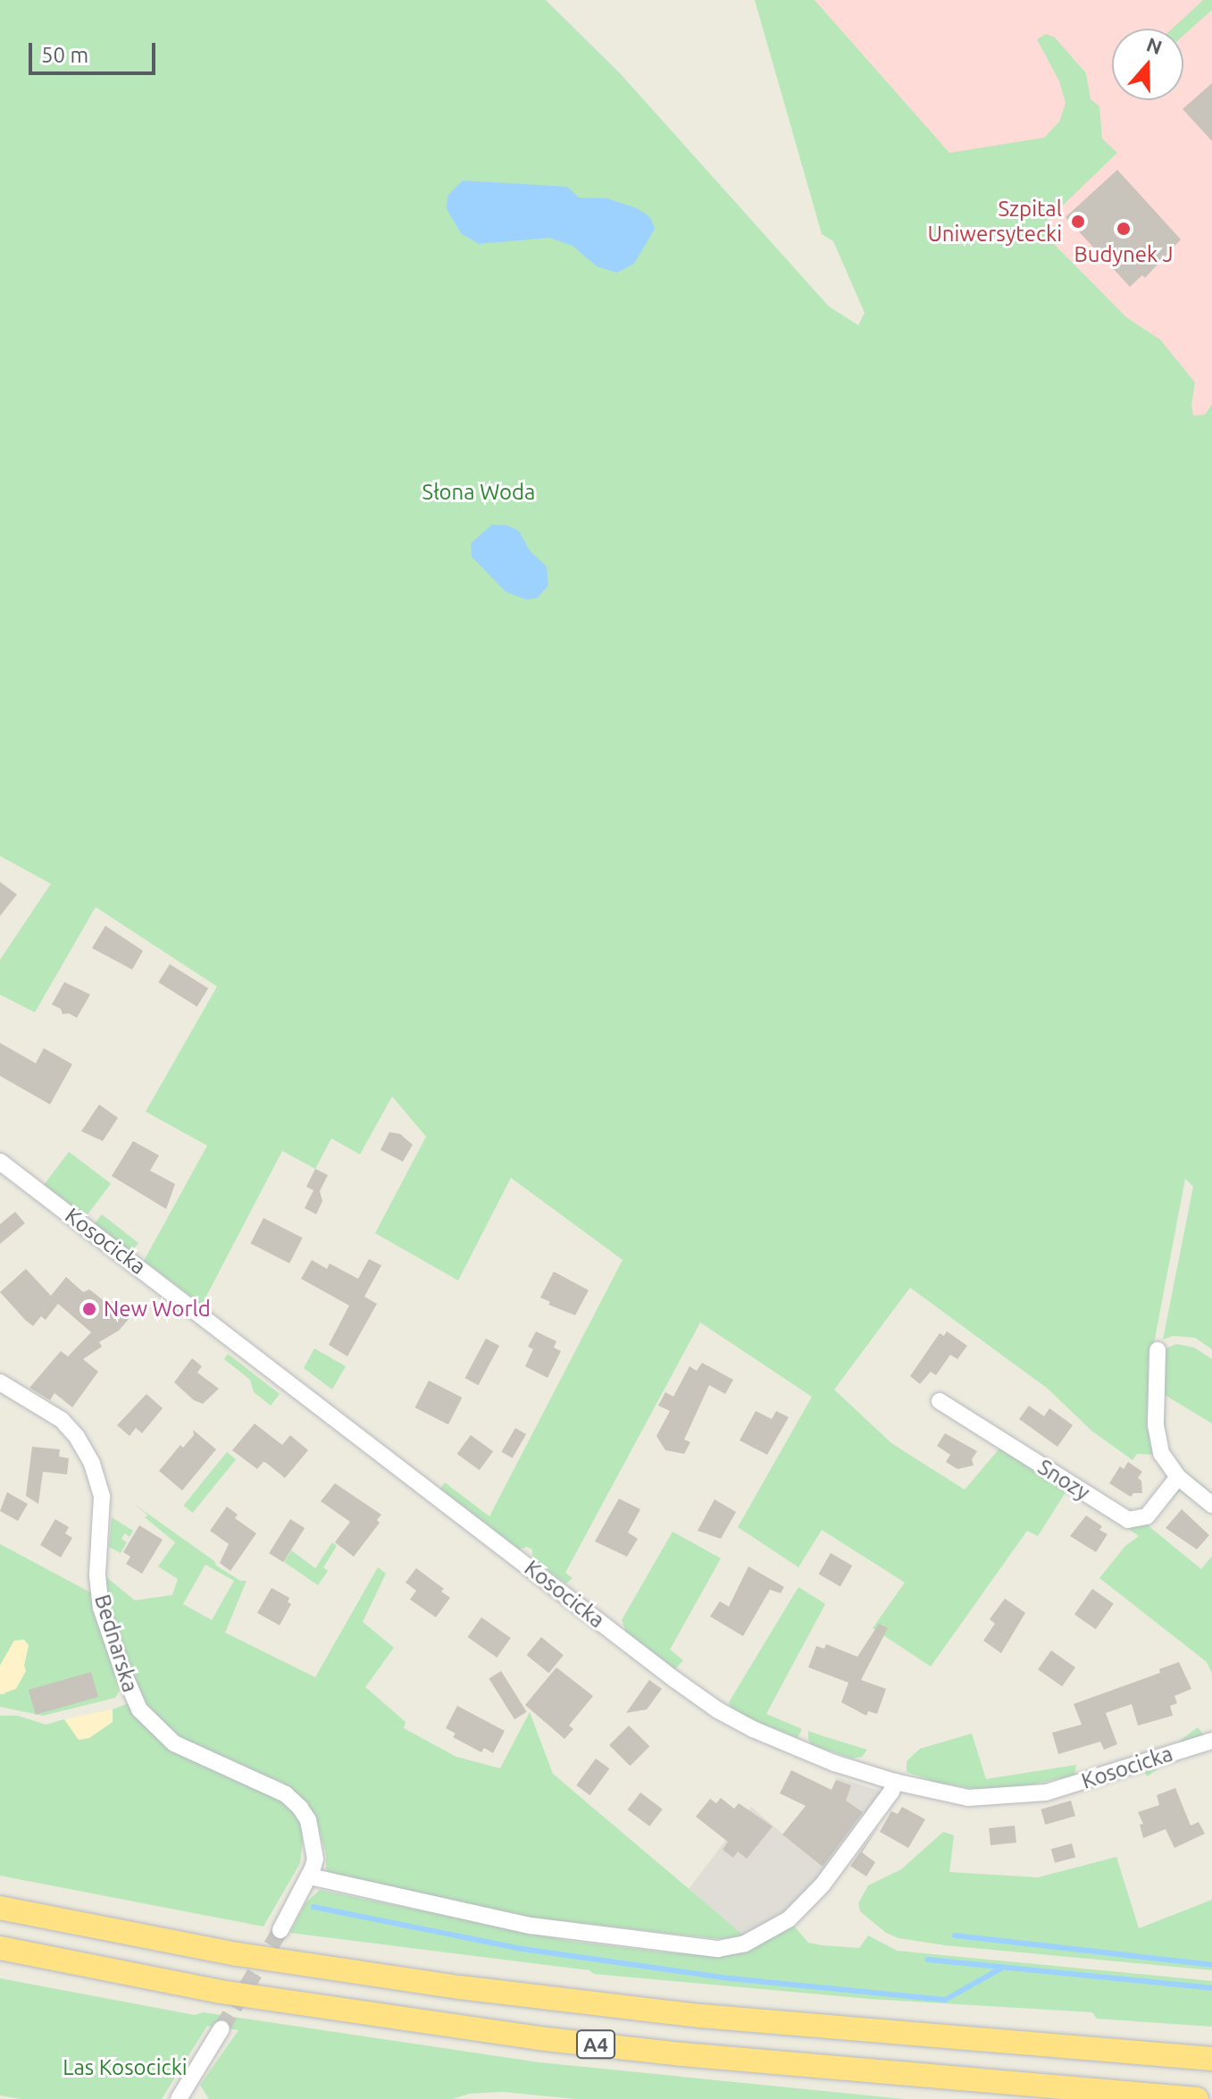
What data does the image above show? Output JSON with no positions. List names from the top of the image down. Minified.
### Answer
{"streets":{"highway":["A4"],"street":["Kosocicka","Snozy","Bednarska"]},"parks":["Słona Woda","Las Kosocicki"],"places":["Szpital Uniwersytecki","Budynek J","New World"],"scale_bar":"50 m","north":"top"}
